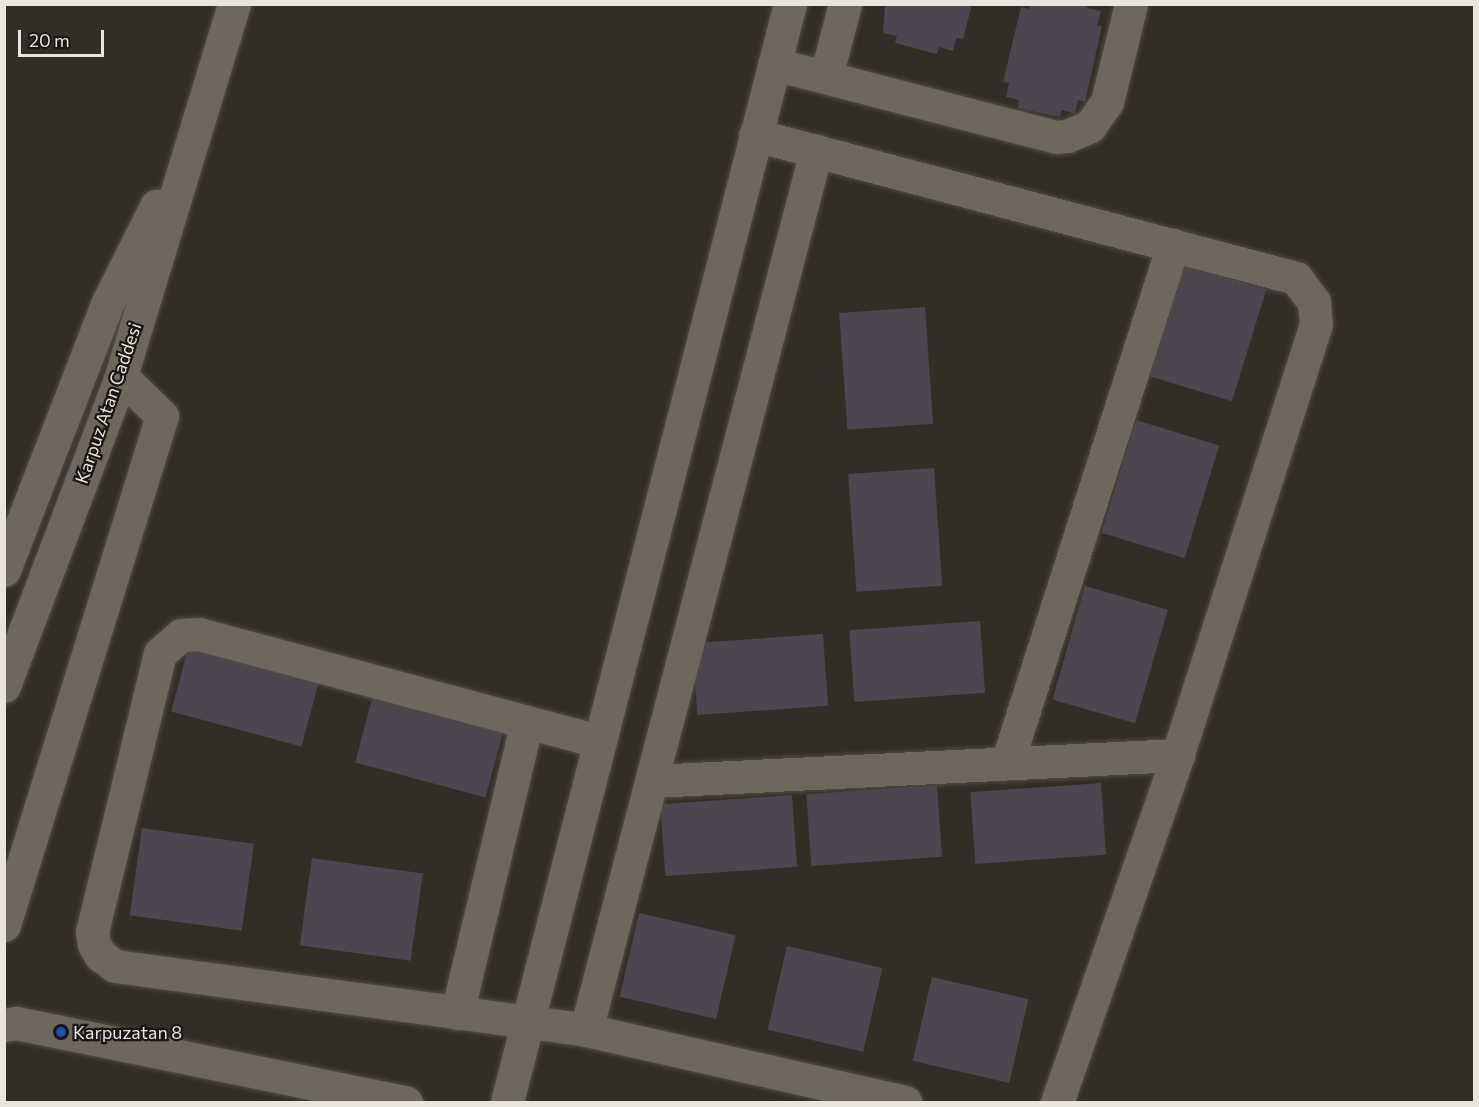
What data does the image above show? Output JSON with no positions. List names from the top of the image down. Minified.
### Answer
{"streets":{"street":["Karpuz Atan Caddesi"]},"places":["Karpuzatan 8"],"scale_bar":"20 m"}
